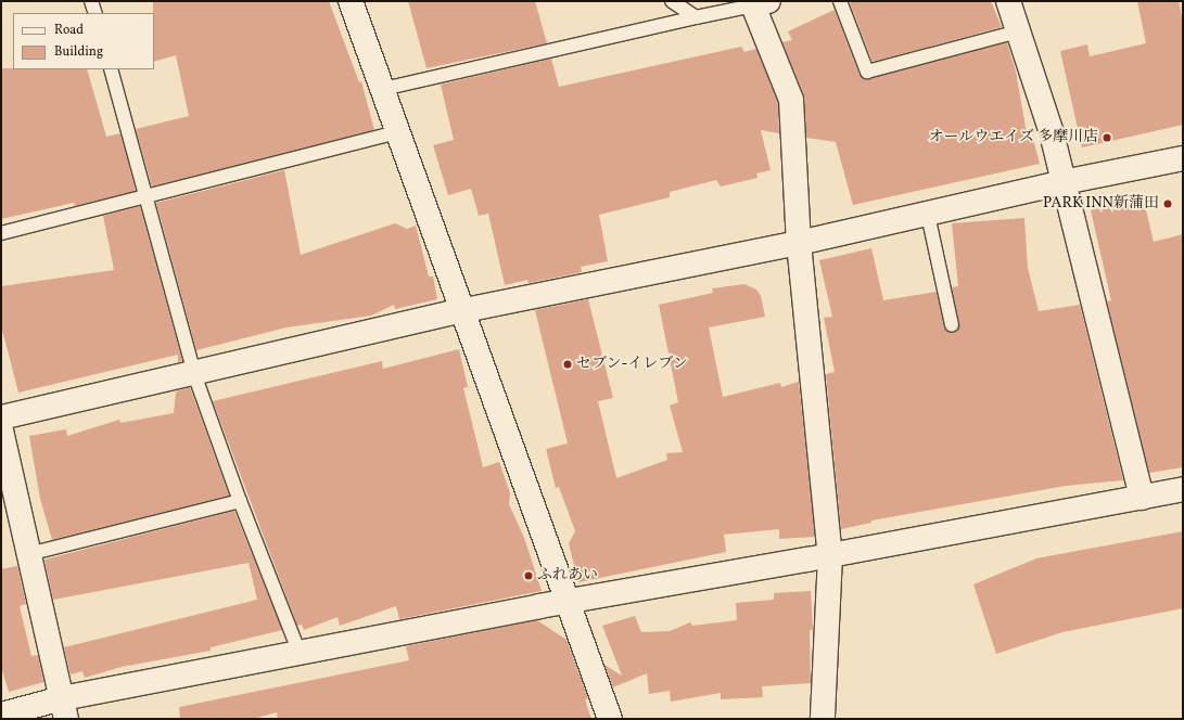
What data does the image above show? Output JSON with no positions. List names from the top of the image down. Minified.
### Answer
{"places":["オールウエイズ 多摩川店","PARK INN新蒲田","セブン-イレブン","ふれあい"],"legend":["Road","Building"]}
